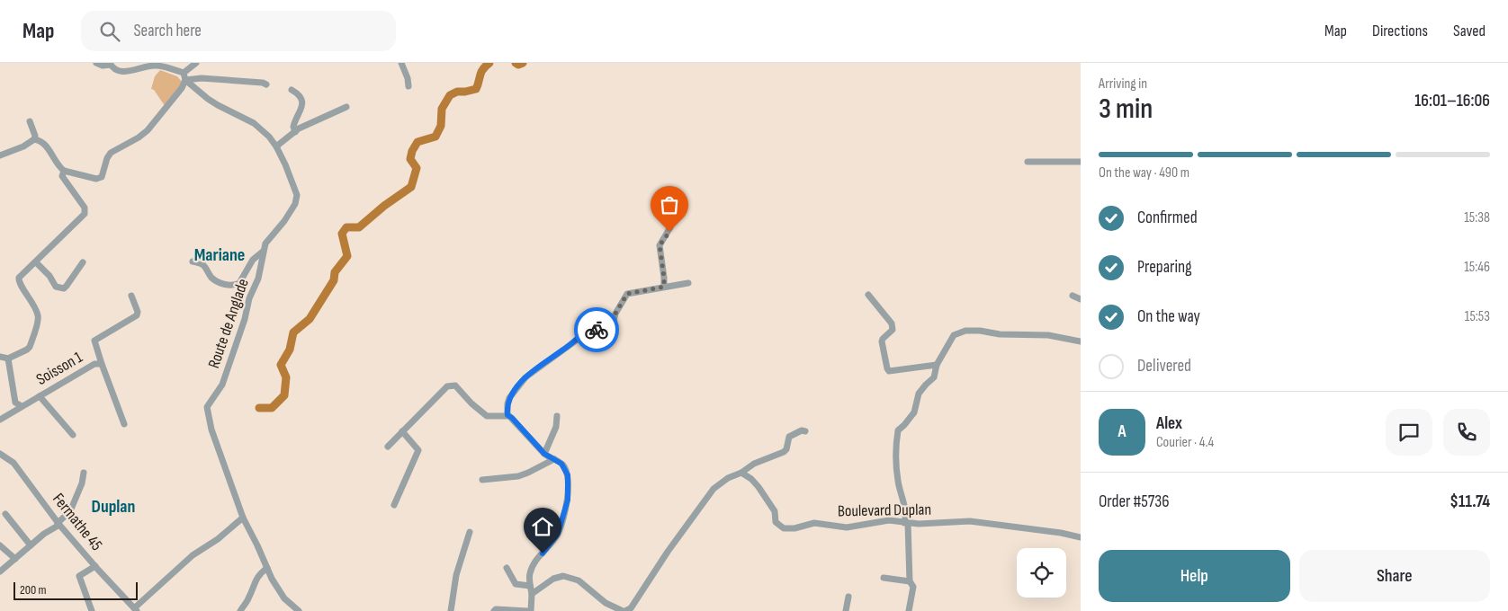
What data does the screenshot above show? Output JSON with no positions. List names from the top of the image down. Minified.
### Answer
{"streets":{"street":["Route de Anglade","Soisson 1","Boulevard Duplan","Fermathe 45"]},"districts":["Mariane","Duplan"],"scale_bar":"200 m","page":{"header":"Map","search":"Search here","nav":["Map","Directions","Saved"],"heading":["3 min","Arriving in","16:01–16:06"],"panel":["Alex","Courier · 4.4","Order #5736","$11.74"],"bar":"On the way · 490 m","list":[["Confirmed","15:38"],["Preparing","15:46"],["On the way","15:53"],"Delivered"],"round":"A","buttons":["Help","Share"],"scale":"200 m"}}
